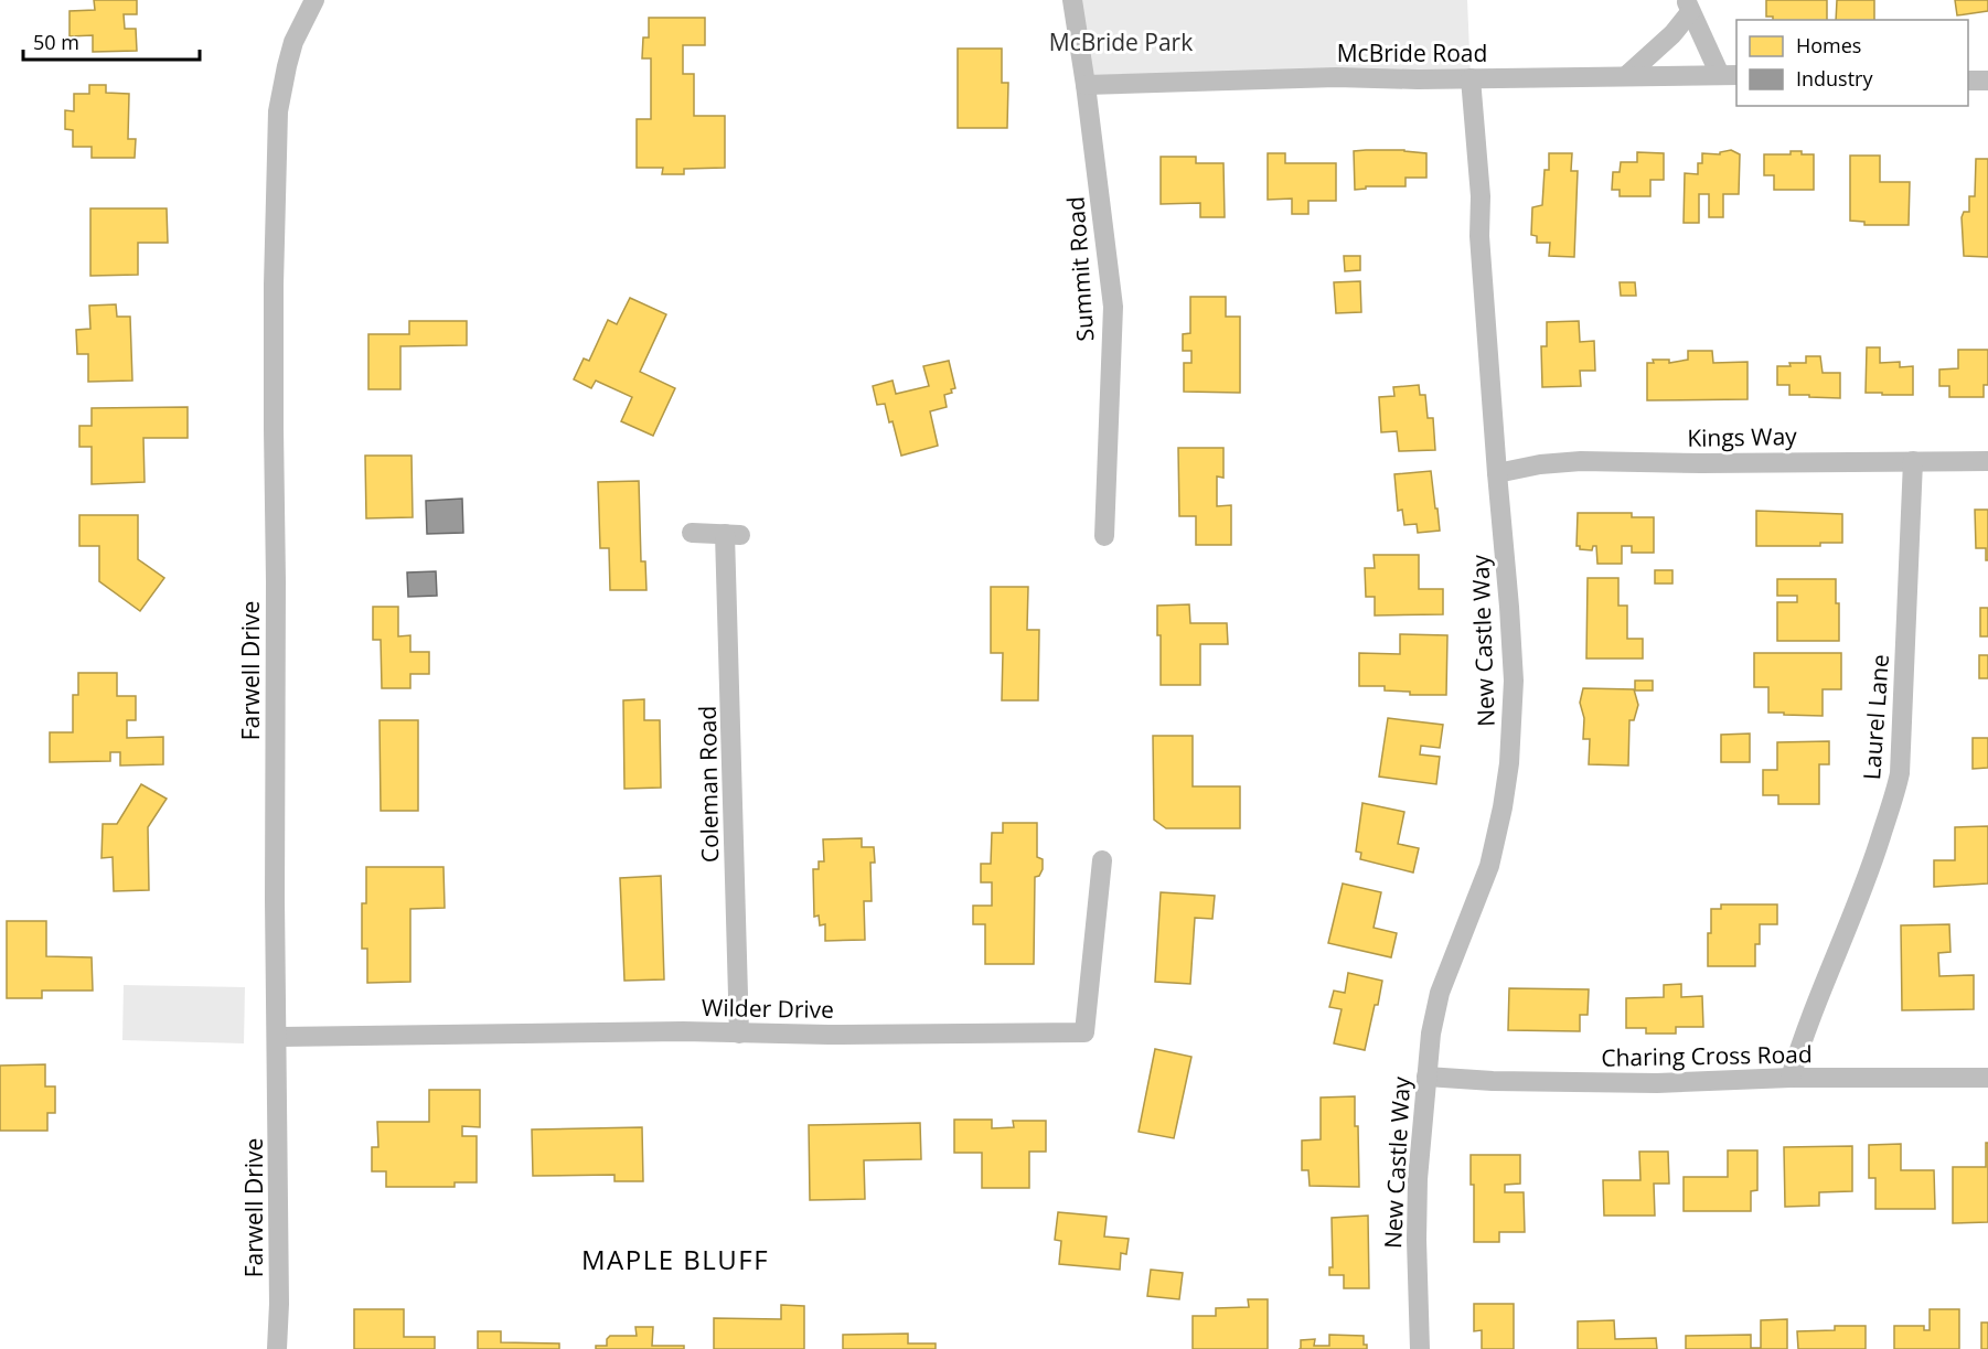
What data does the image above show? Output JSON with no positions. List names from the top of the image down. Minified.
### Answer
{"streets":{"street":["McBride Road","Summit Road","Kings Way","New Castle Way","Farwell Drive","Laurel Lane","Coleman Road","Wilder Drive","Charing Cross Road"]},"crossings":[["McBride Road","Summit Road"],["McBride Road","New Castle Way"],["Kings Way","New Castle Way"],["Kings Way","Laurel Lane"],["New Castle Way","Charing Cross Road"],["Farwell Drive","Wilder Drive"],["Laurel Lane","Charing Cross Road"],["Coleman Road","Wilder Drive"]],"districts":["MAPLE BLUFF"],"parks":["McBride Park"],"legend":["Homes","Industry"],"scale_bar":"50 m"}
